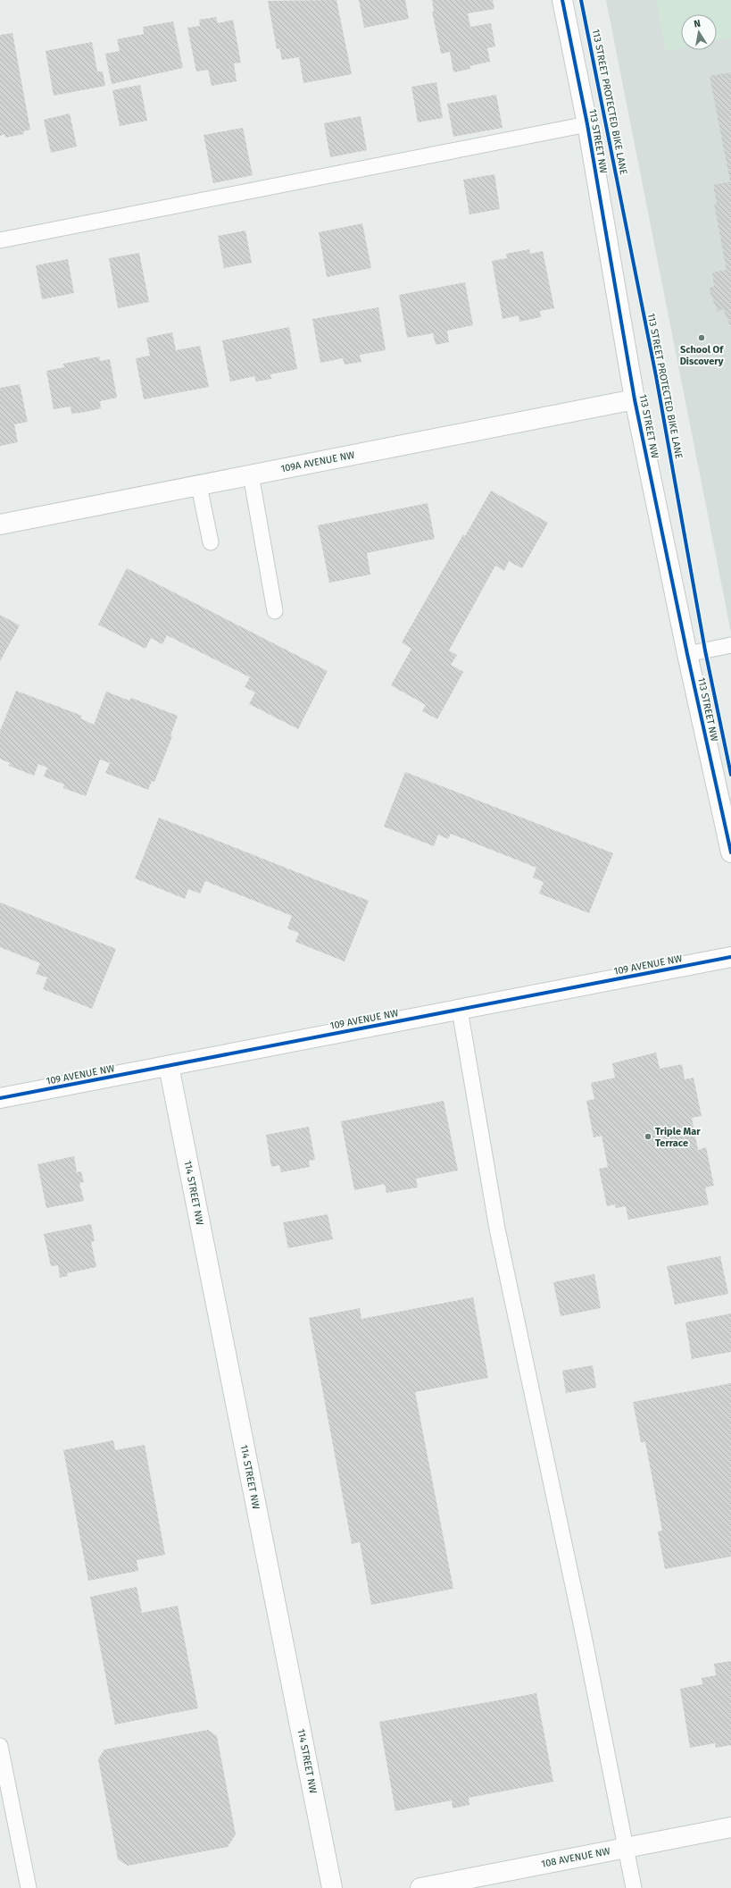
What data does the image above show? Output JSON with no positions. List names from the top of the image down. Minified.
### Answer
{"streets":{"street":["113 STREET NW","109A AVENUE NW","109 AVENUE NW","114 STREET NW","108 AVENUE NW"],"cycle path":["113 STREET PROTECTED BIKE LANE"]},"crossings":[["113 STREET NW","109A AVENUE NW"],["109 AVENUE NW","114 STREET NW"]],"places":["School Of Discovery","Triple Mar Terrace"],"north":"top"}
